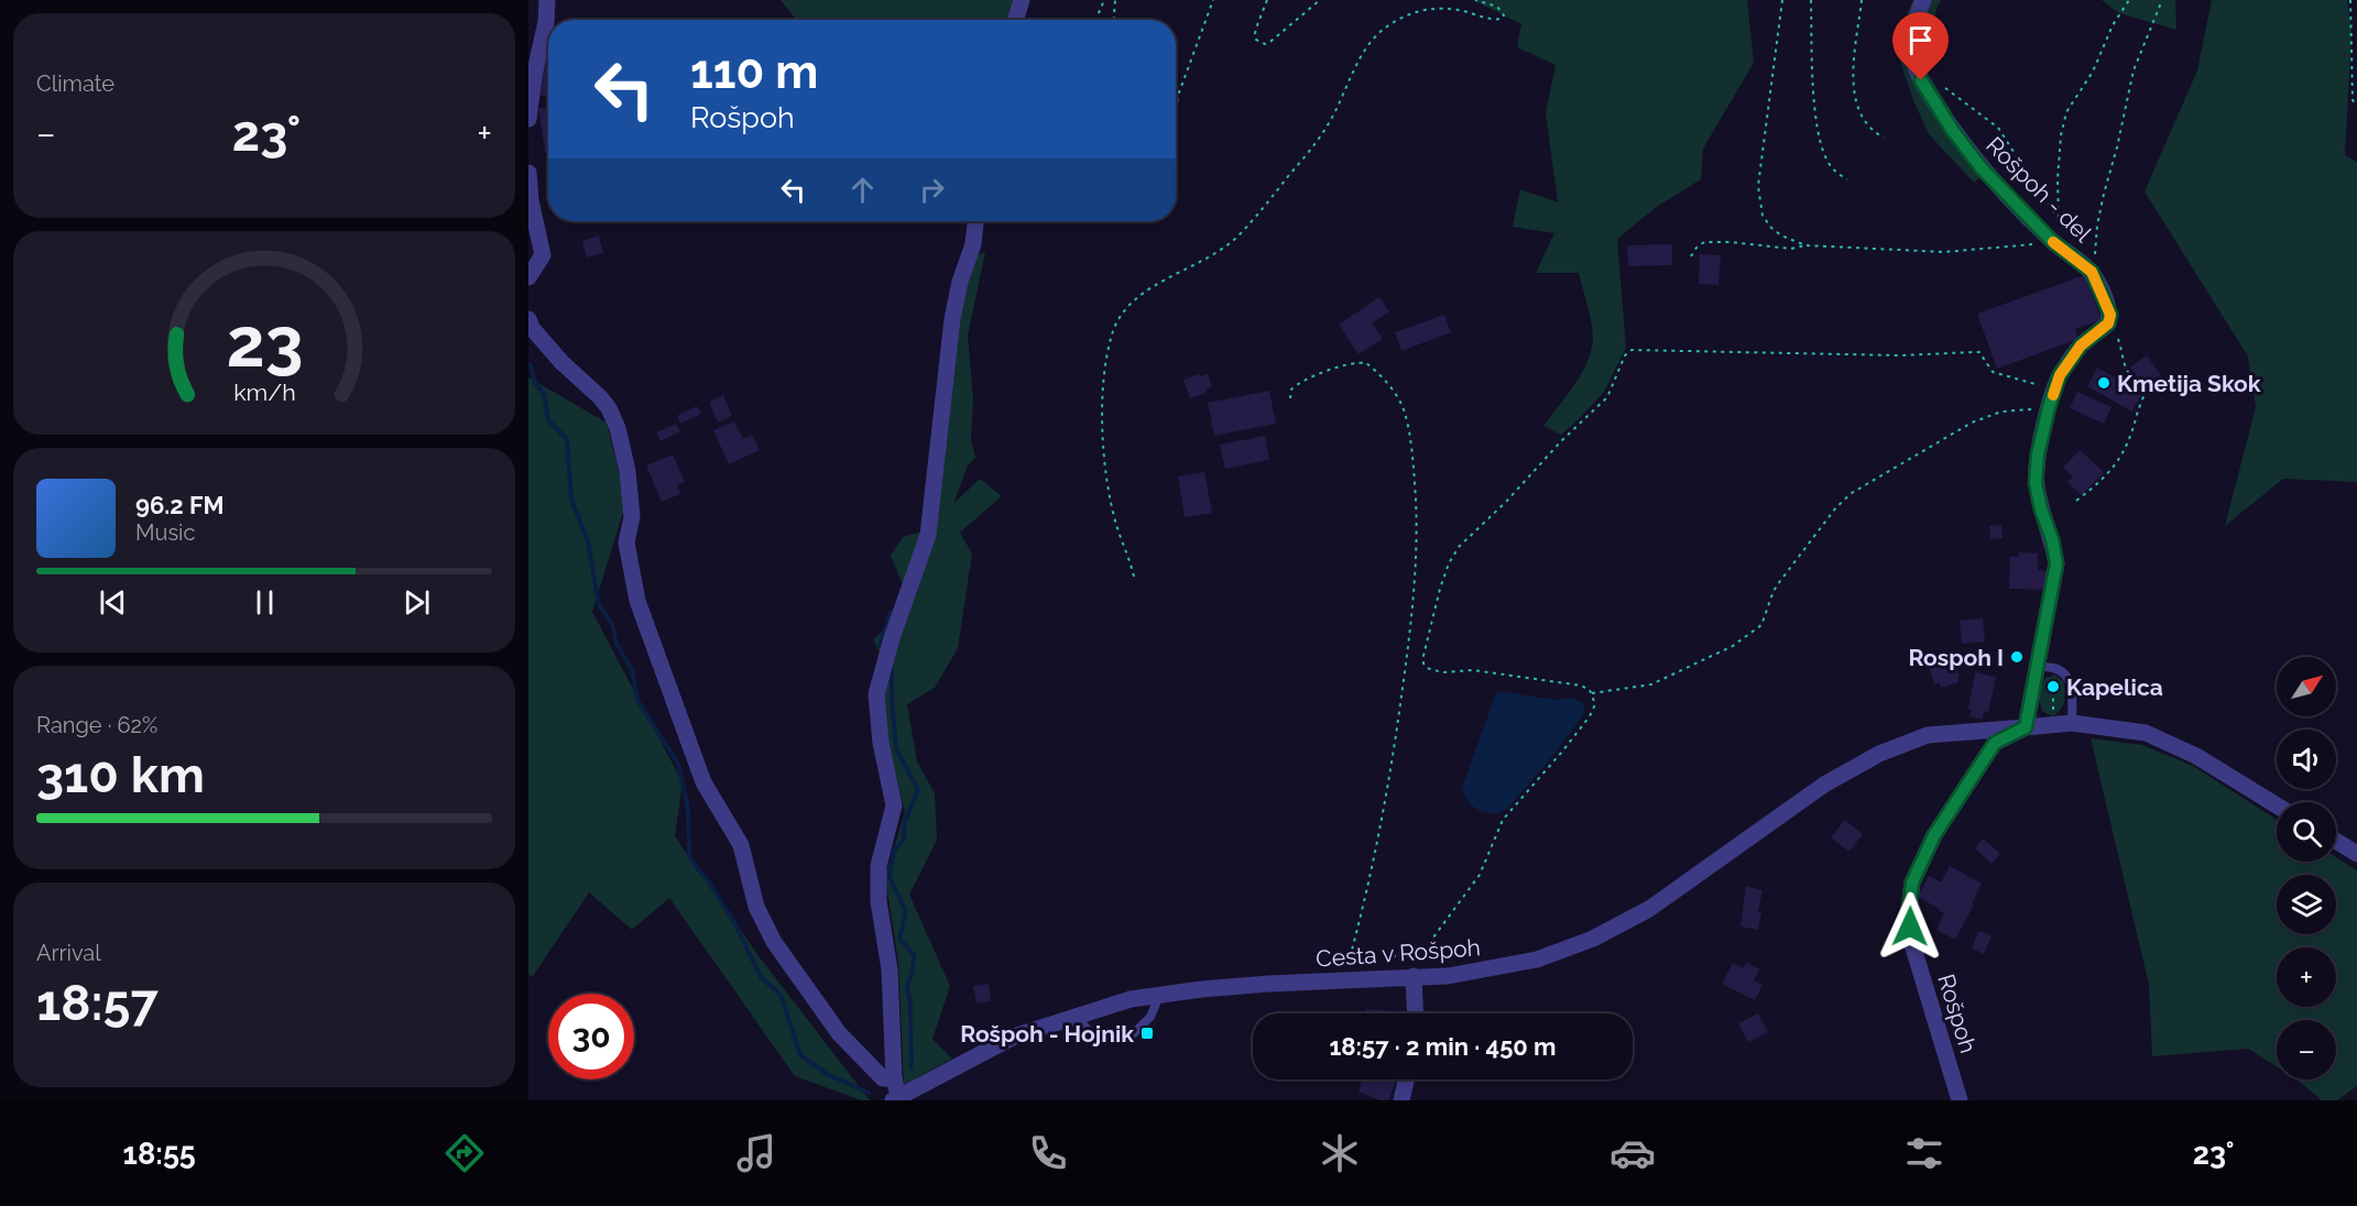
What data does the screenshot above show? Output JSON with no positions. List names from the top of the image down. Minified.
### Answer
{"streets":{"street":["Rošpoh - del","Cesta v Rošpoh","Rošpoh"]},"crossings":[["Cesta v Rošpoh","Rošpoh"]],"places":{"other":["Kmetija Skok","Rospoh I","Kapelica"],"transit":["Rošpoh - Hojnik"]},"north":"top right","page":{"tile":["Climate",["Range · 62%","310 km"],["Arrival","18:57"]],"turn":["110 m","Rošpoh"],"heat":["−","23°","+"],"song":["96.2 FM","Music"],"map_buttons":["+","−"],"limit":"30","trip":"18:57 · 2 min · 450 m","tabs":["18:55","23°"],"gauge":["23","km/h"]}}
